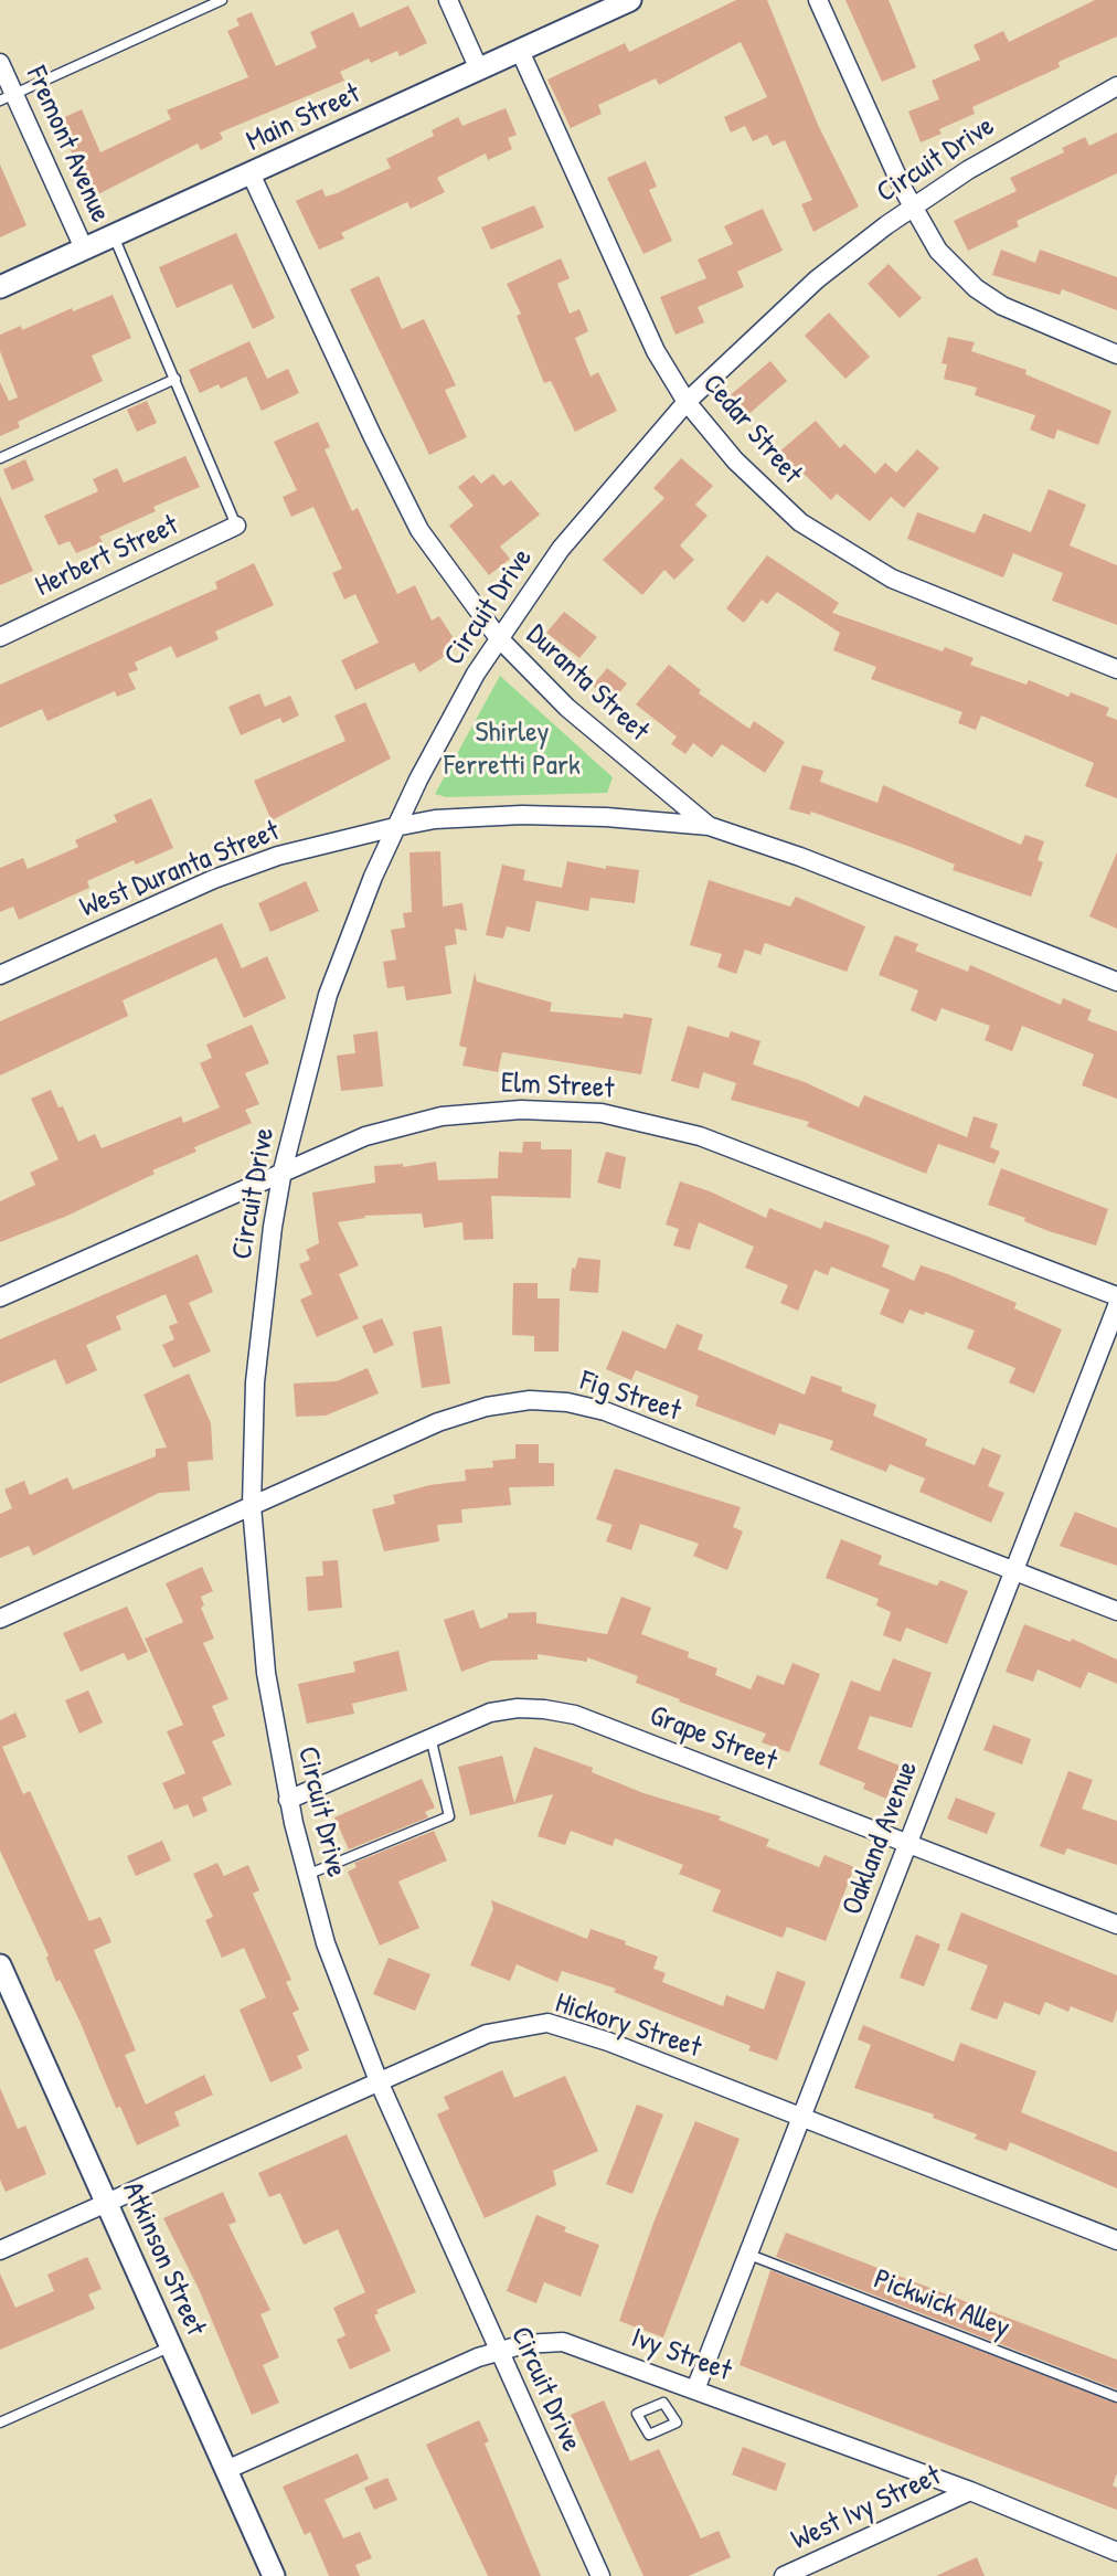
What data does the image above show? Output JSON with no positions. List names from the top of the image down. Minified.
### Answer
{"streets":{"street":["Main Street","Fremont Avenue","Circuit Drive","Cedar Street","Herbert Street","Duranta Street","West Duranta Street","Elm Street","Fig Street","Grape Street","Oakland Avenue","Hickory Street","Atkinson Street","Ivy Street","West Ivy Street"],"lane":["Pickwick Alley"]},"crossings":[["Main Street","Fremont Avenue"],["Main Street","Cedar Street"],["Main Street","Duranta Street"],["Circuit Drive","Cedar Street"],["Circuit Drive","Duranta Street"],["Circuit Drive","West Duranta Street"],["Circuit Drive","Elm Street"],["Circuit Drive","Fig Street"],["Circuit Drive","Grape Street"],["Circuit Drive","Hickory Street"],["Circuit Drive","Ivy Street"],["Duranta Street","West Duranta Street"],["Fig Street","Oakland Avenue"],["Grape Street","Oakland Avenue"],["Oakland Avenue","Hickory Street"],["Oakland Avenue","Pickwick Alley"],["Oakland Avenue","Ivy Street"],["Hickory Street","Atkinson Street"],["Atkinson Street","Ivy Street"],["Ivy Street","West Ivy Street"]],"parks":["Shirley Ferretti Park"]}
